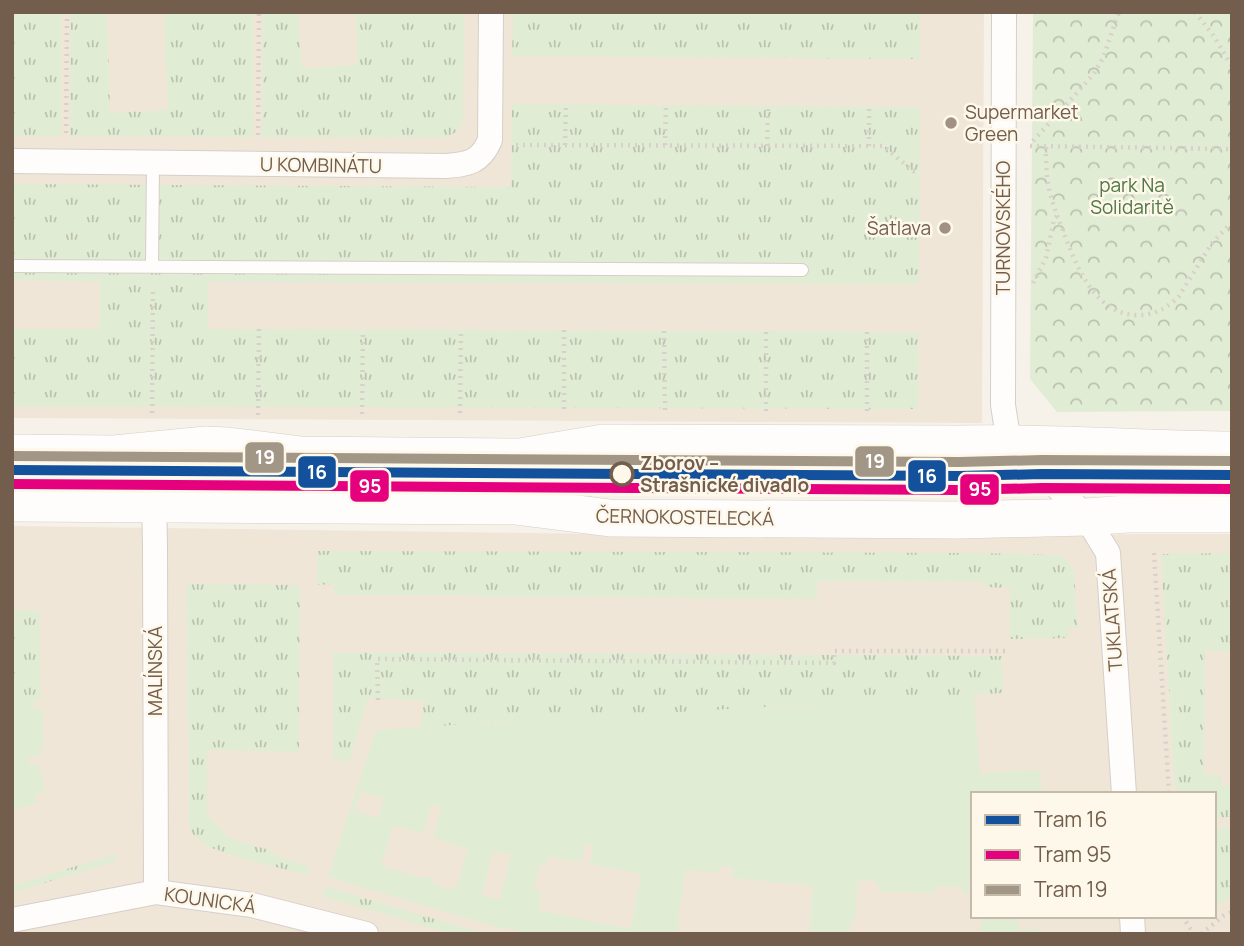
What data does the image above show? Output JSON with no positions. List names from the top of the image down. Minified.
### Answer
{"streets":{"main road":["ČERNOKOSTELECKÁ"],"street":["U KOMBINÁTU","TURNOVSKÉHO","TUKLATSKÁ","MALÍNSKÁ","KOUNICKÁ"]},"crossings":[["TURNOVSKÉHO","TUKLATSKÁ"],["ČERNOKOSTELECKÁ","TUKLATSKÁ"],["ČERNOKOSTELECKÁ","MALÍNSKÁ"],["MALÍNSKÁ","KOUNICKÁ"]],"parks":["park Na Solidaritě"],"places":["Supermarket Green","Šatlava","Zborov – Strašnické divadlo"],"lines":["tram line 19","tram line 16","tram line 95"],"legend":["Tram 16","Tram 95","Tram 19"]}
